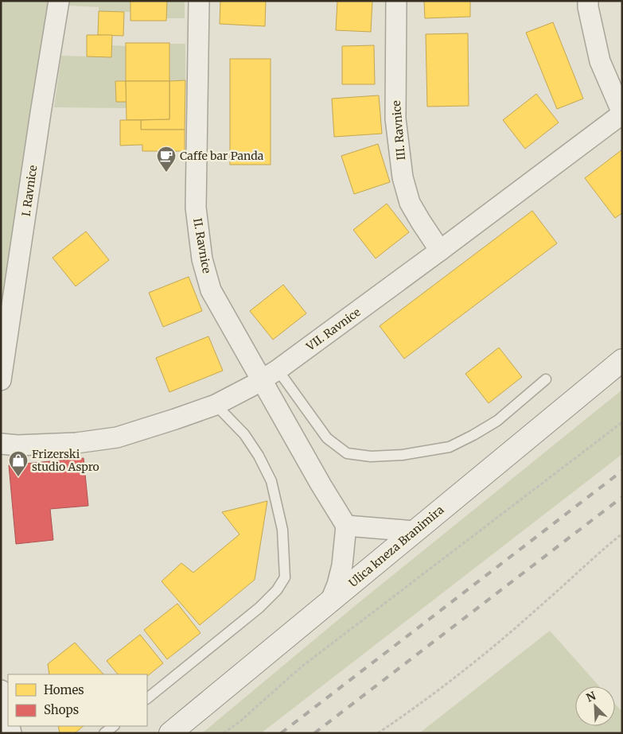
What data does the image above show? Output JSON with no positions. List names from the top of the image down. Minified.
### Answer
{"streets":{"main road":["Ulica kneza Branimira"],"street":["III. Ravnice","I. Ravnice","II. Ravnice","VII. Ravnice"]},"crossings":[["III. Ravnice","VII. Ravnice"],["II. Ravnice","VII. Ravnice"]],"places":{"cafe":["Caffe bar Panda"],"shop":["Frizerski studio Aspro"]},"legend":["Homes","Shops"],"north":"top left"}
